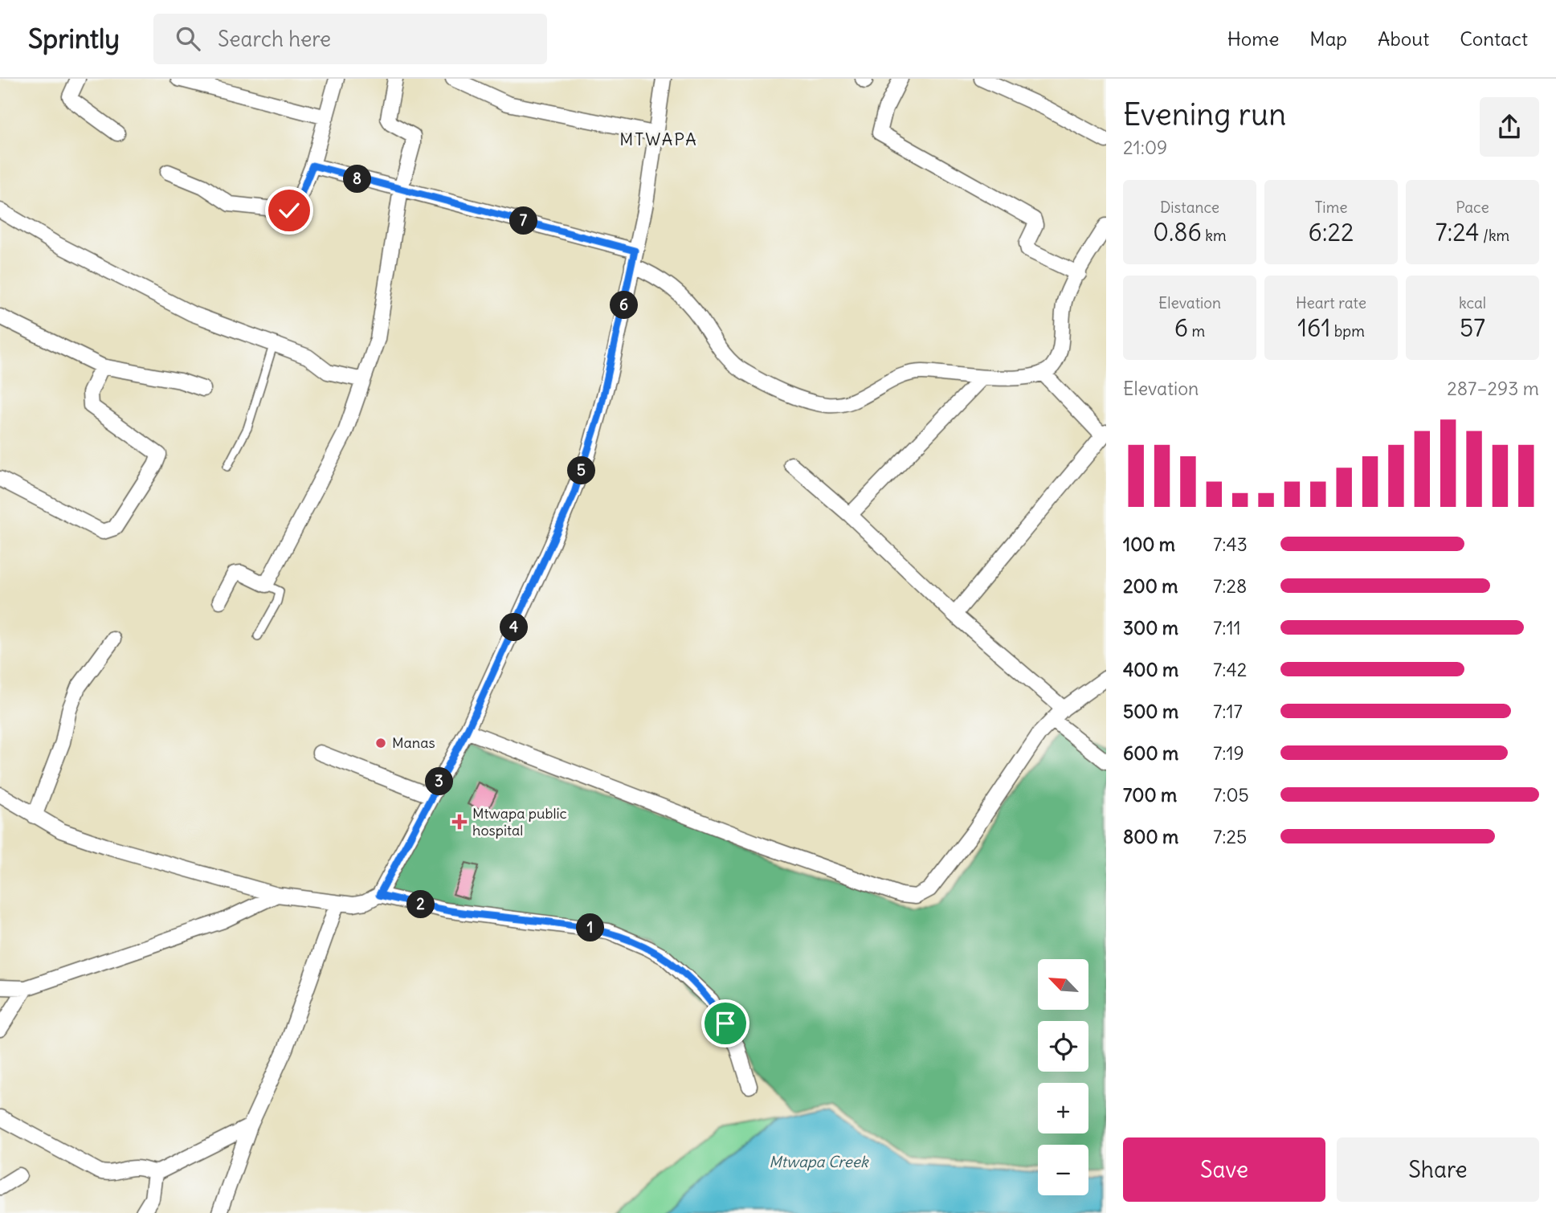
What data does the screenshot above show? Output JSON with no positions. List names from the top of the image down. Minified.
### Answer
{"districts":["MTWAPA"],"water":["Mtwapa Creek"],"places":{"other":["Manas"],"health":["Mtwapa public hospital"]},"north":"top left","page":{"header":"Sprintly","search":"Search here","nav":["Home","Map","About","Contact"],"heading":["Evening run","21:09"],"pins":["8","7","6","5","4","3","2","1"],"stats":[["Distance","0.86 km"],["Time","6:22"],["Pace","7:24 /km"],["Elevation","6 m"],["Heart rate","161 bpm"],["kcal","57"]],"chart":["Elevation","287–293 m"],"list":[{"name":"100 m","note":"7:43"},{"name":"200 m","note":"7:28"},{"name":"300 m","note":"7:11"},{"name":"400 m","note":"7:42"},{"name":"500 m","note":"7:17"},{"name":"600 m","note":"7:19"},{"name":"700 m","note":"7:05"},{"name":"800 m","note":"7:25"}],"map_buttons":["+","−"],"buttons":["Save","Share"]}}
